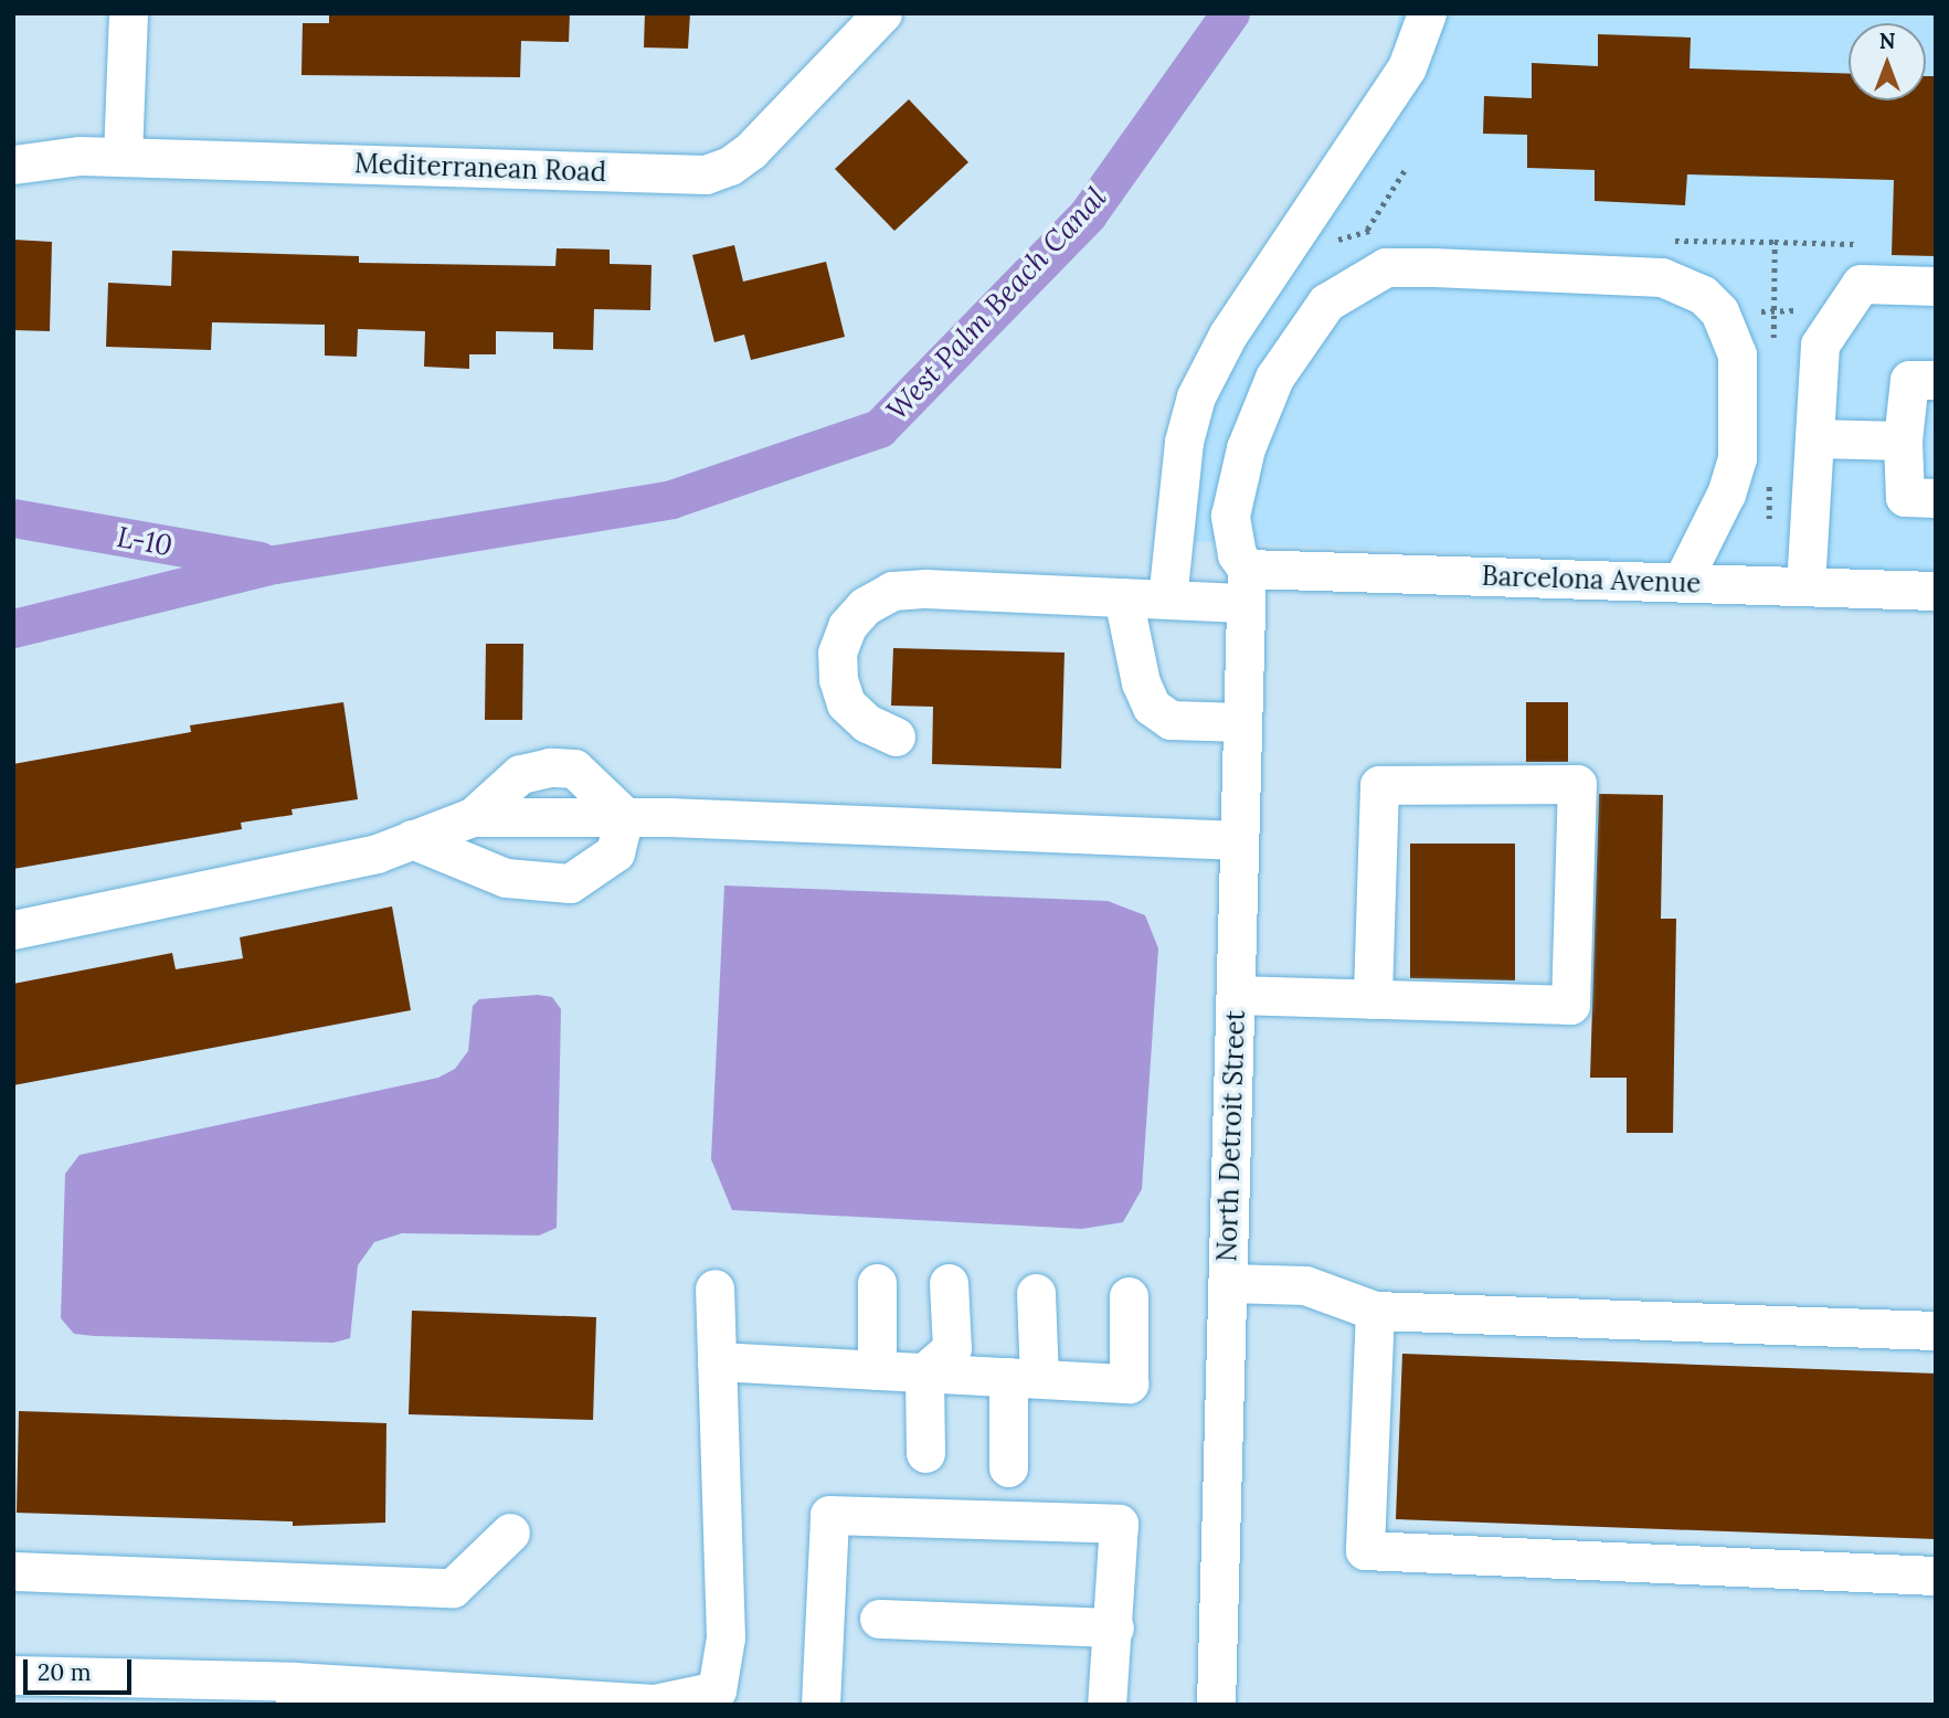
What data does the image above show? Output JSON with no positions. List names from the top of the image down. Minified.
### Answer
{"streets":{"street":["Mediterranean Road","Barcelona Avenue","North Detroit Street"]},"crossings":[["Barcelona Avenue","North Detroit Street"]],"water":["West Palm Beach Canal","L-10"],"scale_bar":"20 m","north":"top"}
